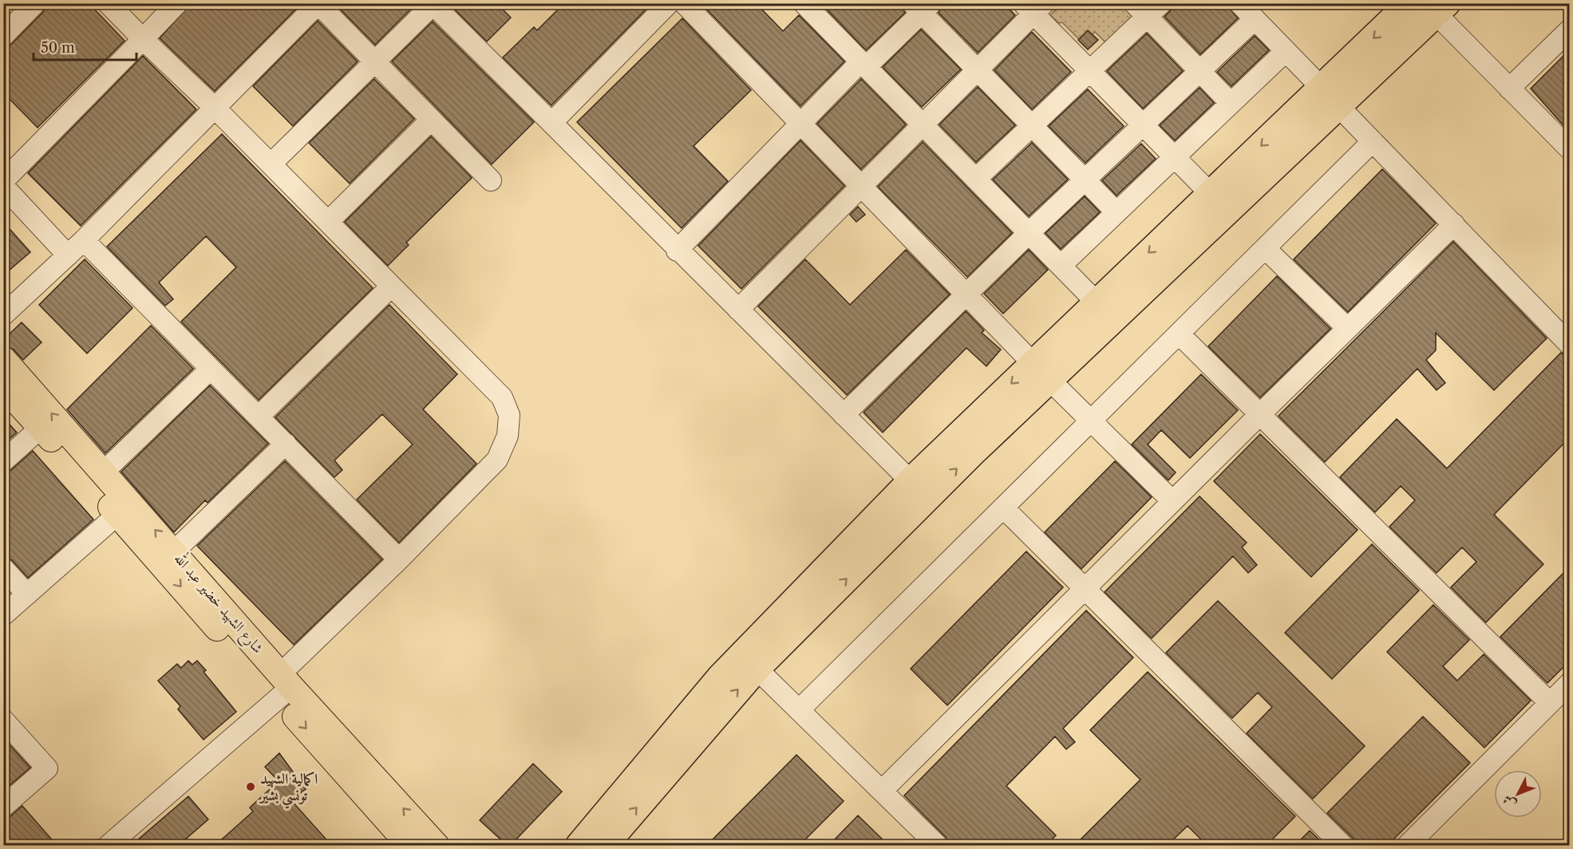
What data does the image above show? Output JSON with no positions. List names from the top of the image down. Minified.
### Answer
{"streets":{"main road":["شارع الشهيد خضير عبد الله"]},"places":["اكمالية الشهيد تونسي بشير"],"scale_bar":"50 m","north":"bottom left"}
